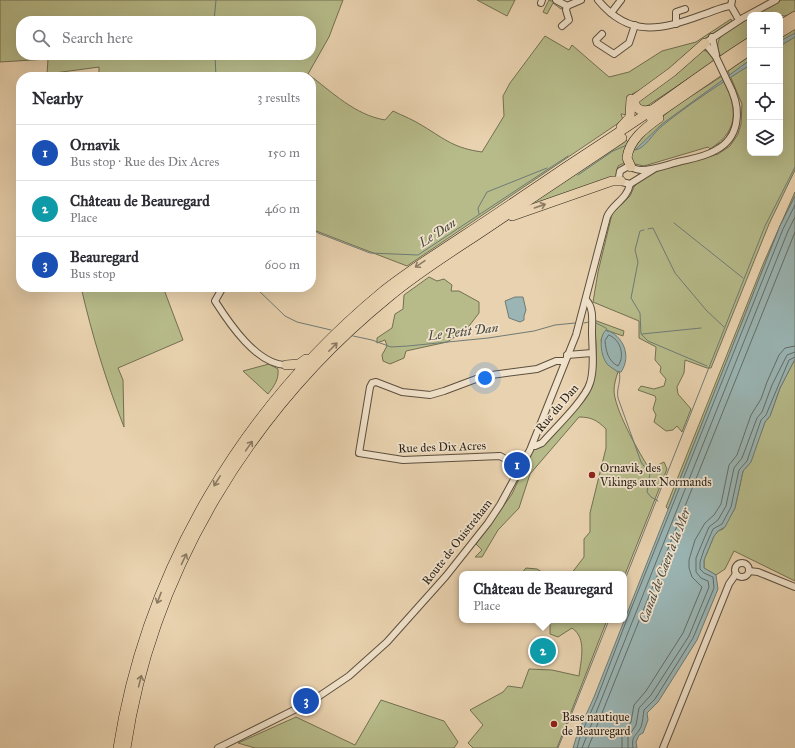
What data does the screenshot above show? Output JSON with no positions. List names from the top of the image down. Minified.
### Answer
{"streets":{"street":["Rue du Dan","Rue des Dix Acres","Route de Ouistreham"]},"crossings":[["Rue du Dan","Route de Ouistreham"],["Rue des Dix Acres","Route de Ouistreham"]],"water":["Le Dan","Le Petit Dan","Canal de Caen à la Mer"],"places":["Ornavik, des Vikings aux Normands","Base nautique de Beauregard"],"page":{"map_buttons":["+","−"],"search":"Search here","heading":["Nearby","3 results"],"list":[{"mark":"1","name":"Ornavik","note":"Bus stop · Rue des Dix Acres","value":"150 m"},{"mark":"2","name":"Château de Beauregard","note":"Place","value":"460 m"},{"mark":"3","name":"Beauregard","note":"Bus stop","value":"600 m"}],"pins":["1","2","3"],"popup":["Château de Beauregard","Place"]}}
